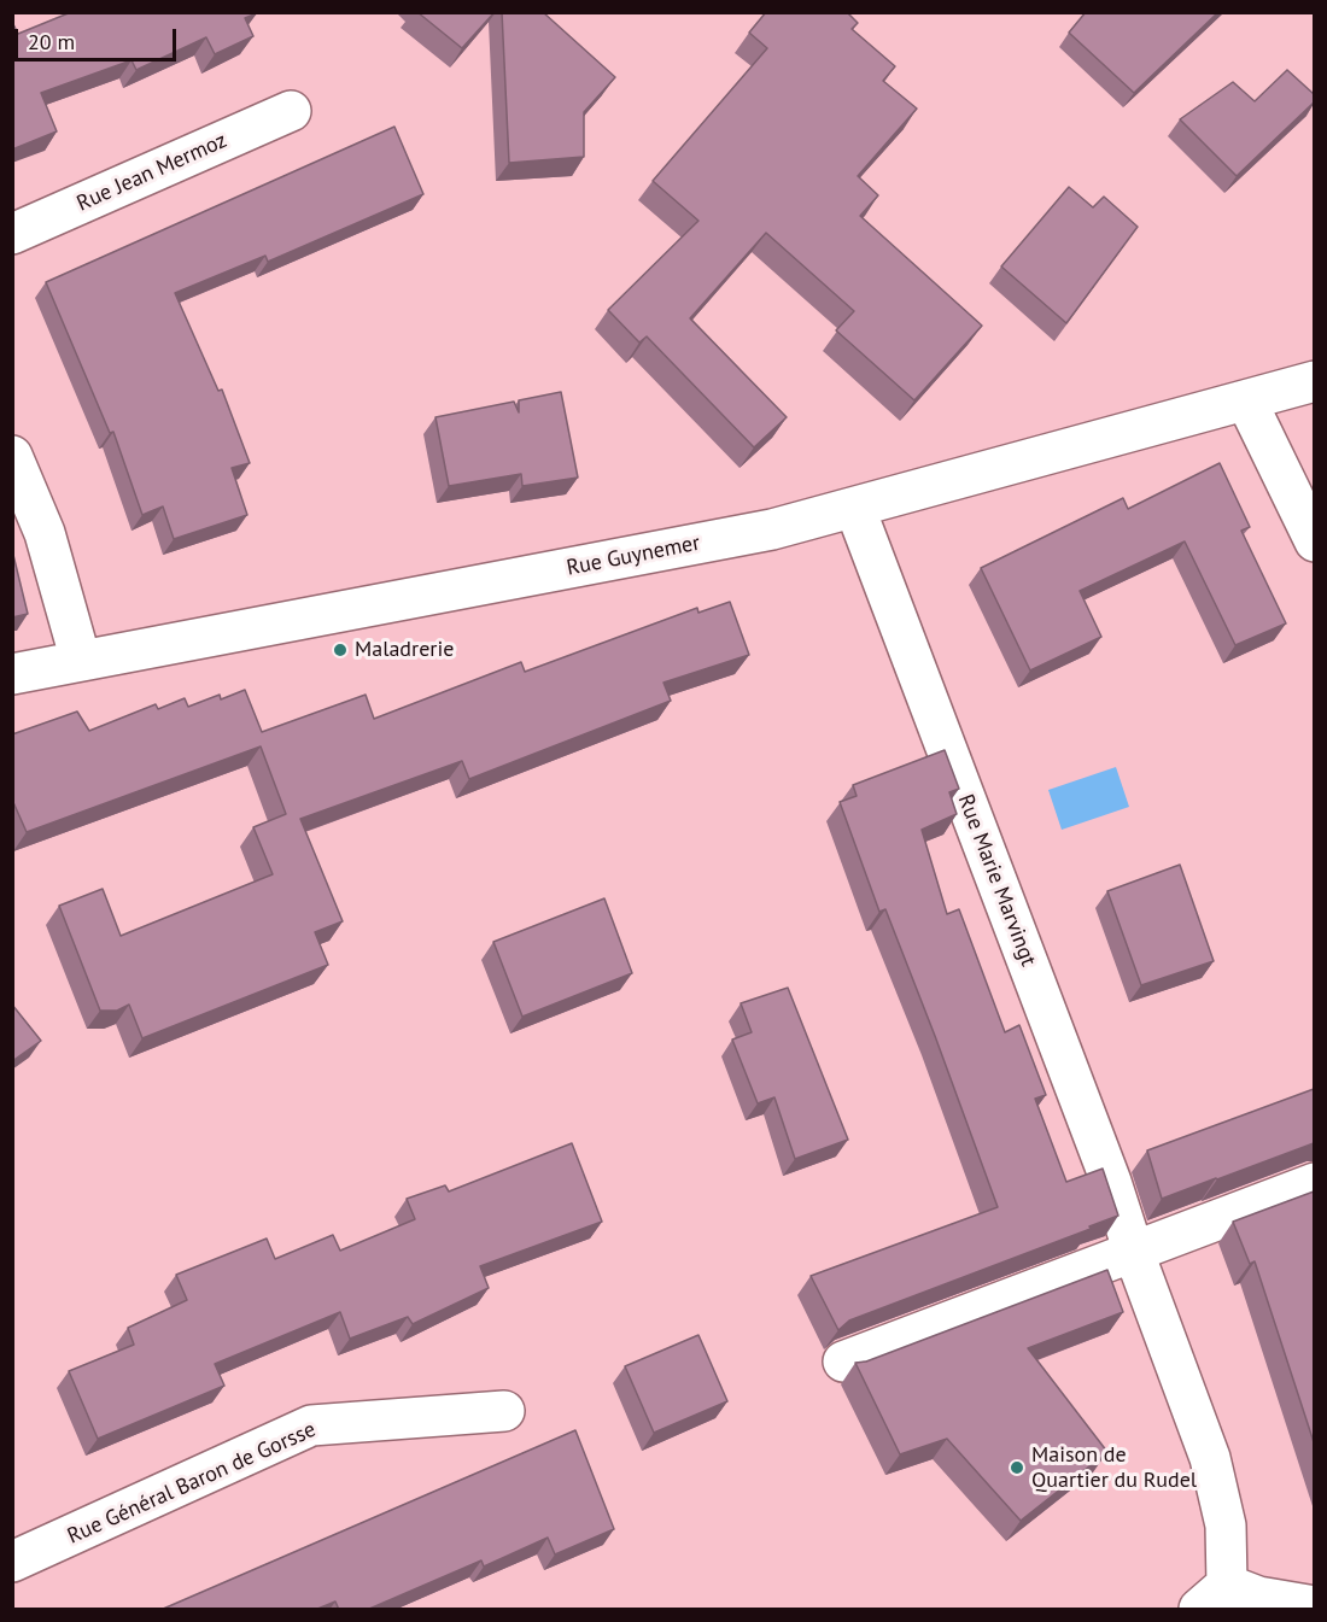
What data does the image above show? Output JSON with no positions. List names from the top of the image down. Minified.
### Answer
{"streets":{"street":["Rue Jean Mermoz","Rue Guynemer","Rue Marie Marvingt","Rue Général Baron de Gorsse"]},"crossings":[["Rue Guynemer","Rue Marie Marvingt"]],"places":["Maladrerie","Maison de Quartier du Rudel"],"scale_bar":"20 m"}
